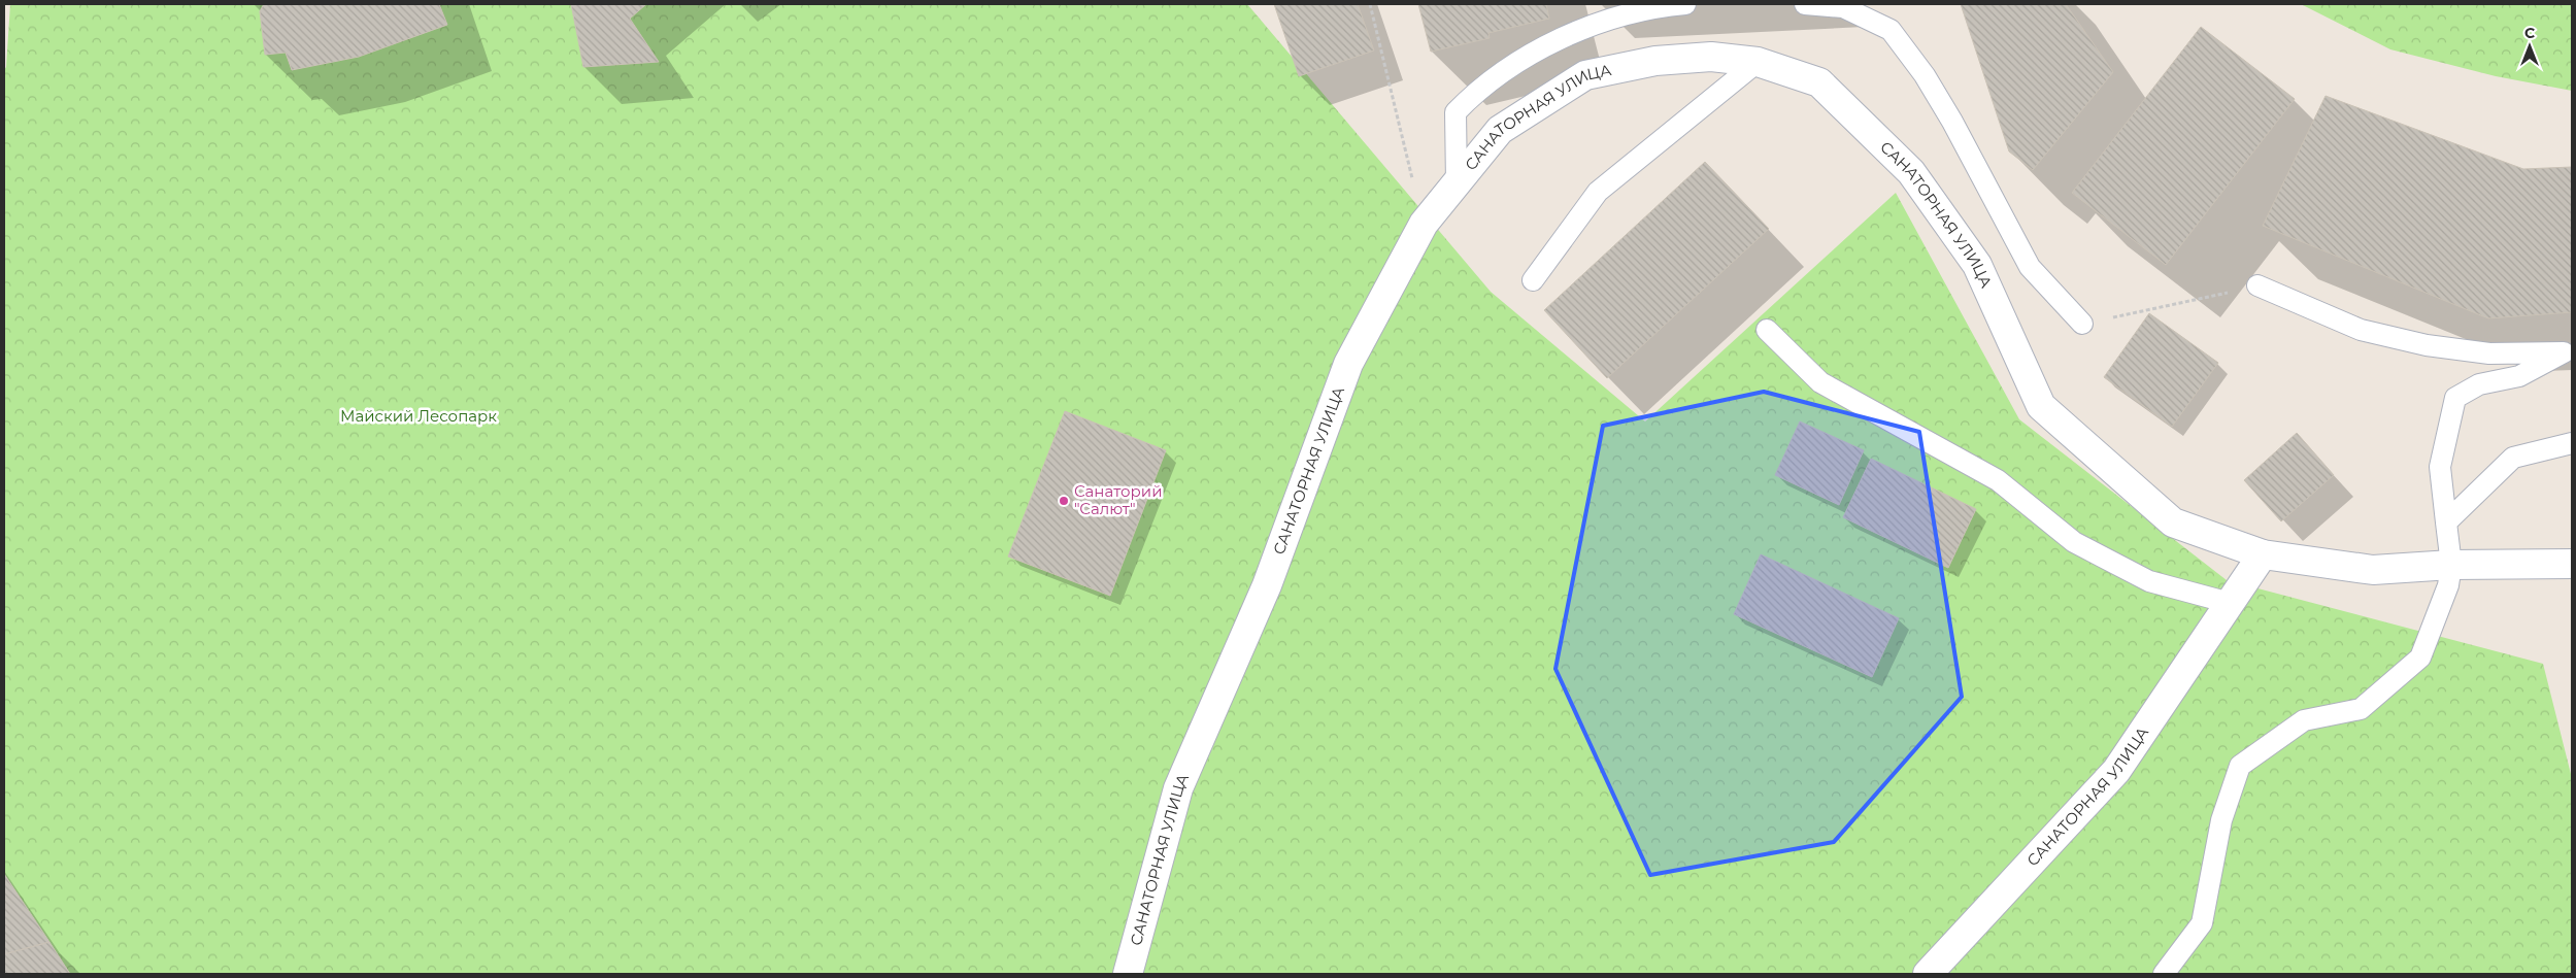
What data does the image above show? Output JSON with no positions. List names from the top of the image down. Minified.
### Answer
{"streets":{"street":["САНАТОРНАЯ УЛИЦА"]},"parks":["Майский Лесопарк"],"places":["Санаторий \"Салют\""],"north":"top"}
